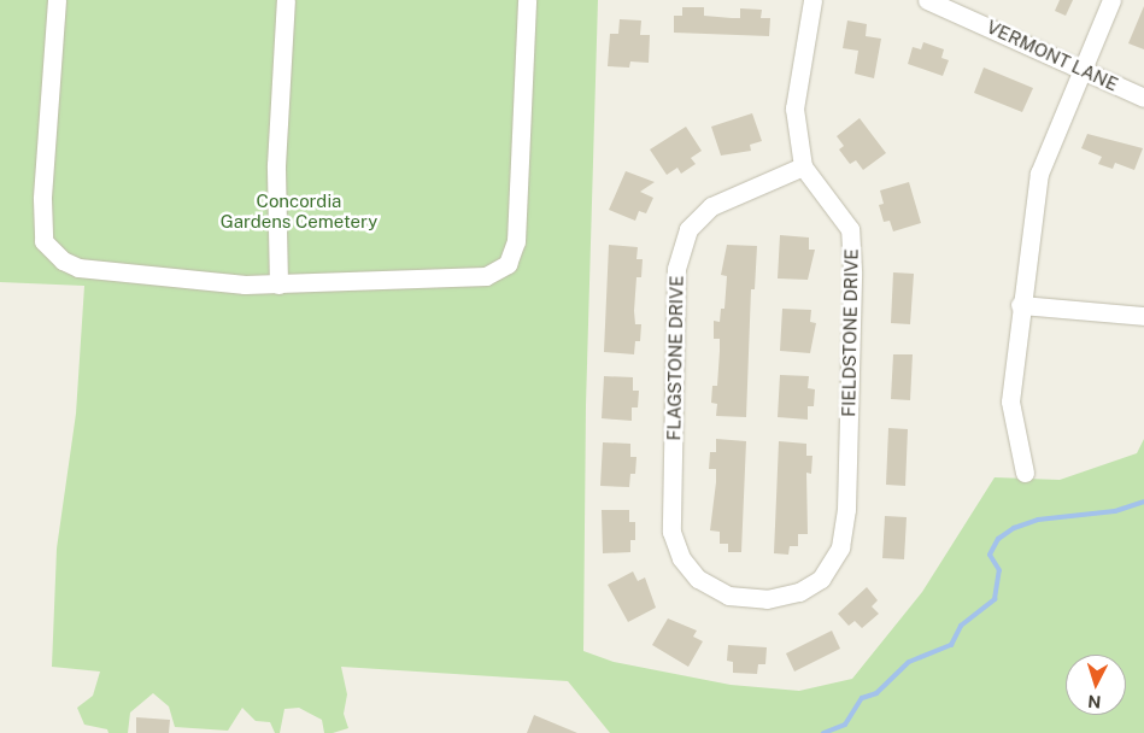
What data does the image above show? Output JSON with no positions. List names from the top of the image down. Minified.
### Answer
{"streets":{"street":["VERMONT LANE","FIELDSTONE DRIVE","FLAGSTONE DRIVE"]},"crossings":[["FIELDSTONE DRIVE","FLAGSTONE DRIVE"]],"parks":["Concordia Gardens Cemetery"],"north":"bottom"}
